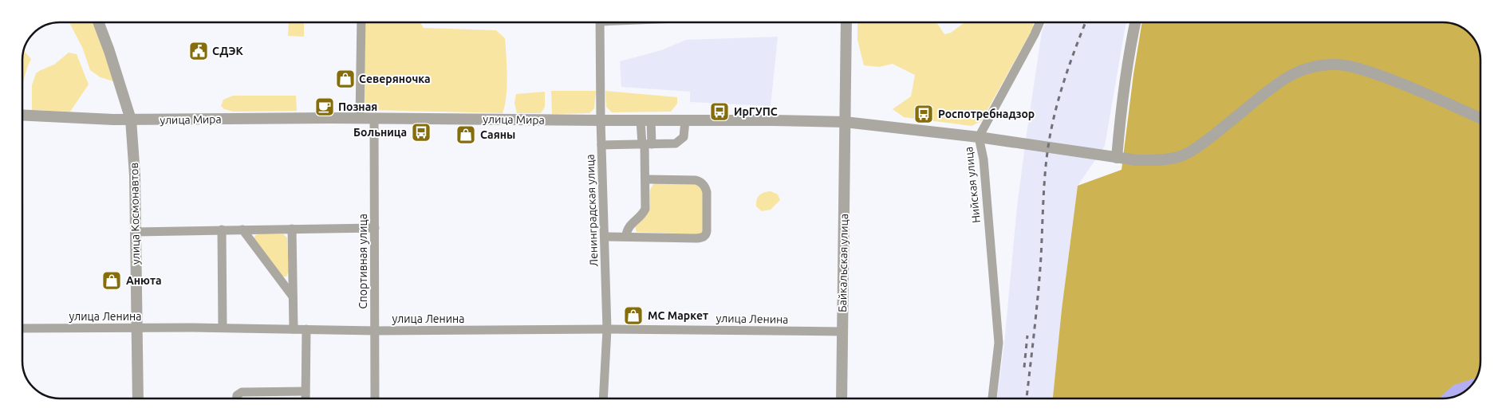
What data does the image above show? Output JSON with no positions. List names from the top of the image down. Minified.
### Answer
{"streets":{"street":["улица Мира","Нийская улица","Ленинградская улица","улица Космонавтов","Спортивная улица","Байкальская улица","улица Ленина"]},"crossings":[["улица Мира","Нийская улица"],["улица Мира","Ленинградская улица"],["улица Мира","улица Космонавтов"],["улица Мира","Спортивная улица"],["улица Мира","Байкальская улица"],["Ленинградская улица","улица Ленина"],["улица Космонавтов","улица Ленина"],["Спортивная улица","улица Ленина"],["Байкальская улица","улица Ленина"]],"places":{"public building":["СДЭК"],"shop":["Северяночка","Саяны","Анюта","МС Маркет"],"cafe":["Позная"],"bus stop":["ИрГУПС","Роспотребнадзор","Больница"]}}
